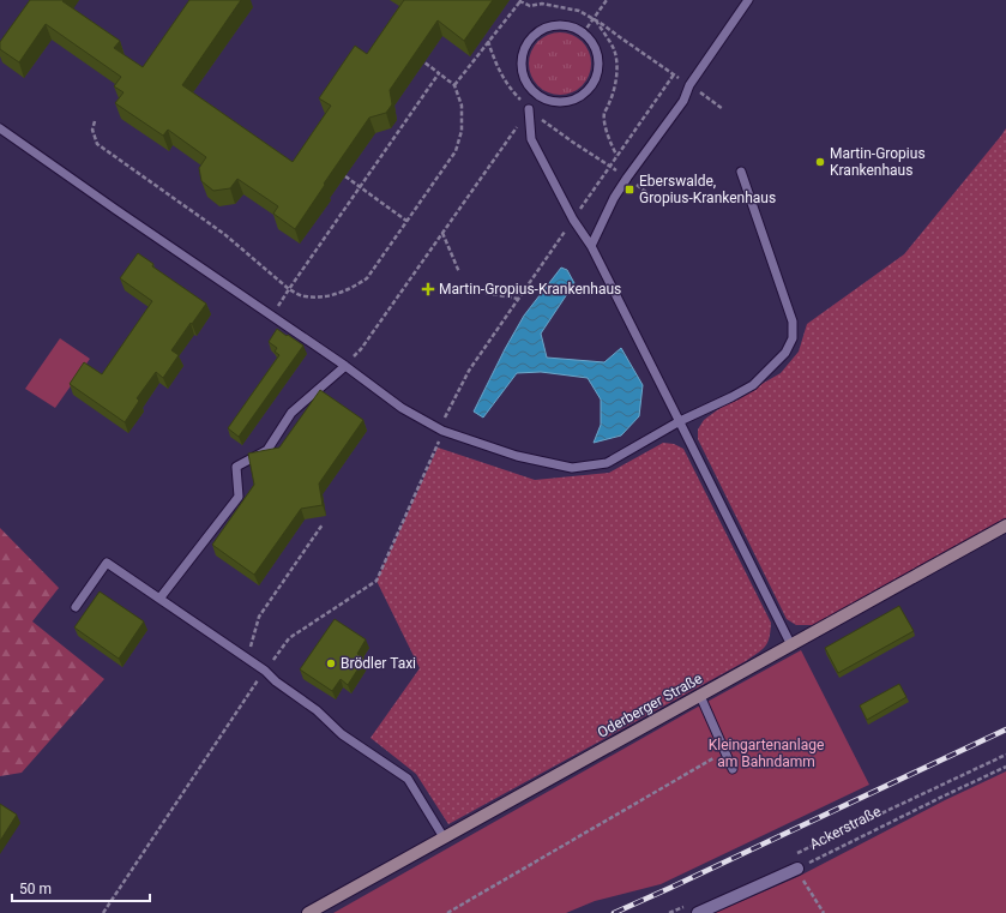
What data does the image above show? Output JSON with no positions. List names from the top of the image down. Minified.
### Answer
{"streets":{"main road":["Oderberger Straße"],"path":["Ackerstraße"]},"parks":["Kleingartenanlage am Bahndamm"],"places":{"other":["Martin-Gropius Krankenhaus","Brödler Taxi"],"transit":["Eberswalde, Gropius-Krankenhaus"],"health":["Martin-Gropius-Krankenhaus"]},"scale_bar":"50 m"}
